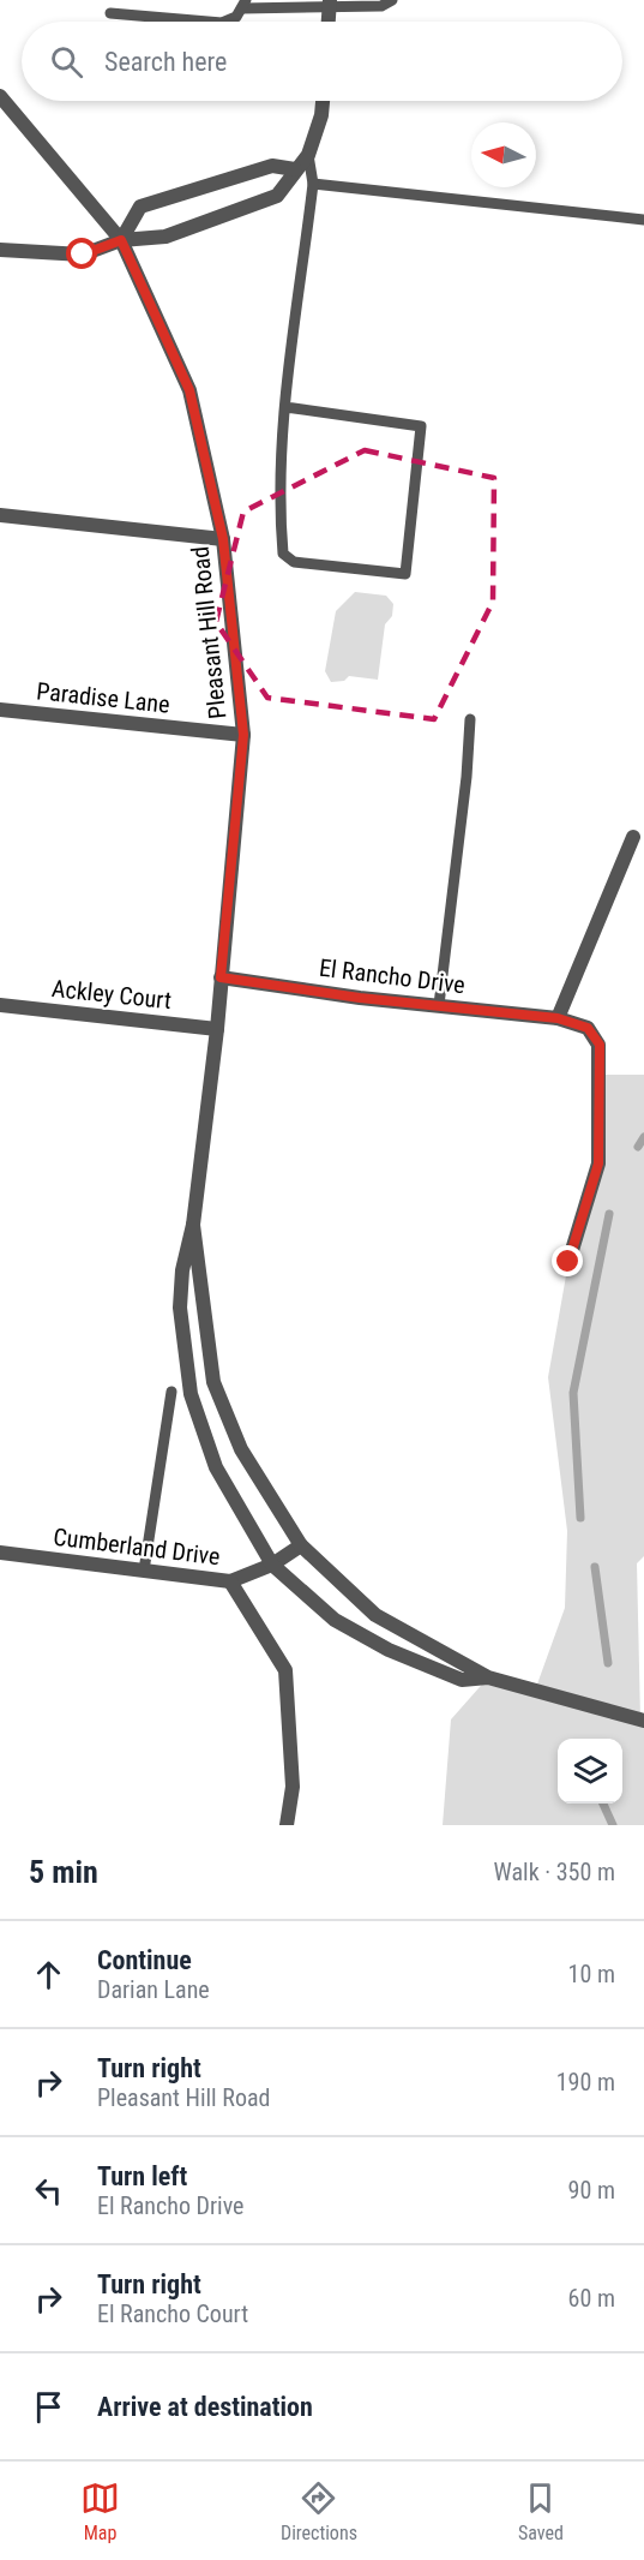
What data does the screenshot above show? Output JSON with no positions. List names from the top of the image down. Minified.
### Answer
{"streets":{"street":["Pleasant Hill Road","Paradise Lane","El Rancho Drive","Ackley Court","Cumberland Drive"]},"crossings":[["Pleasant Hill Road","Paradise Lane"],["Pleasant Hill Road","El Rancho Drive"],["Pleasant Hill Road","Ackley Court"],["Pleasant Hill Road","Cumberland Drive"]],"north":"left","page":{"search":"Search here","heading":["5 min","Walk · 350 m"],"list":[["Continue","Darian Lane","10 m"],["Turn right","Pleasant Hill Road","190 m"],["Turn left","El Rancho Drive","90 m"],["Turn right","El Rancho Court","60 m"],"Arrive at destination"],"nav":["Map","Directions","Saved"]}}
